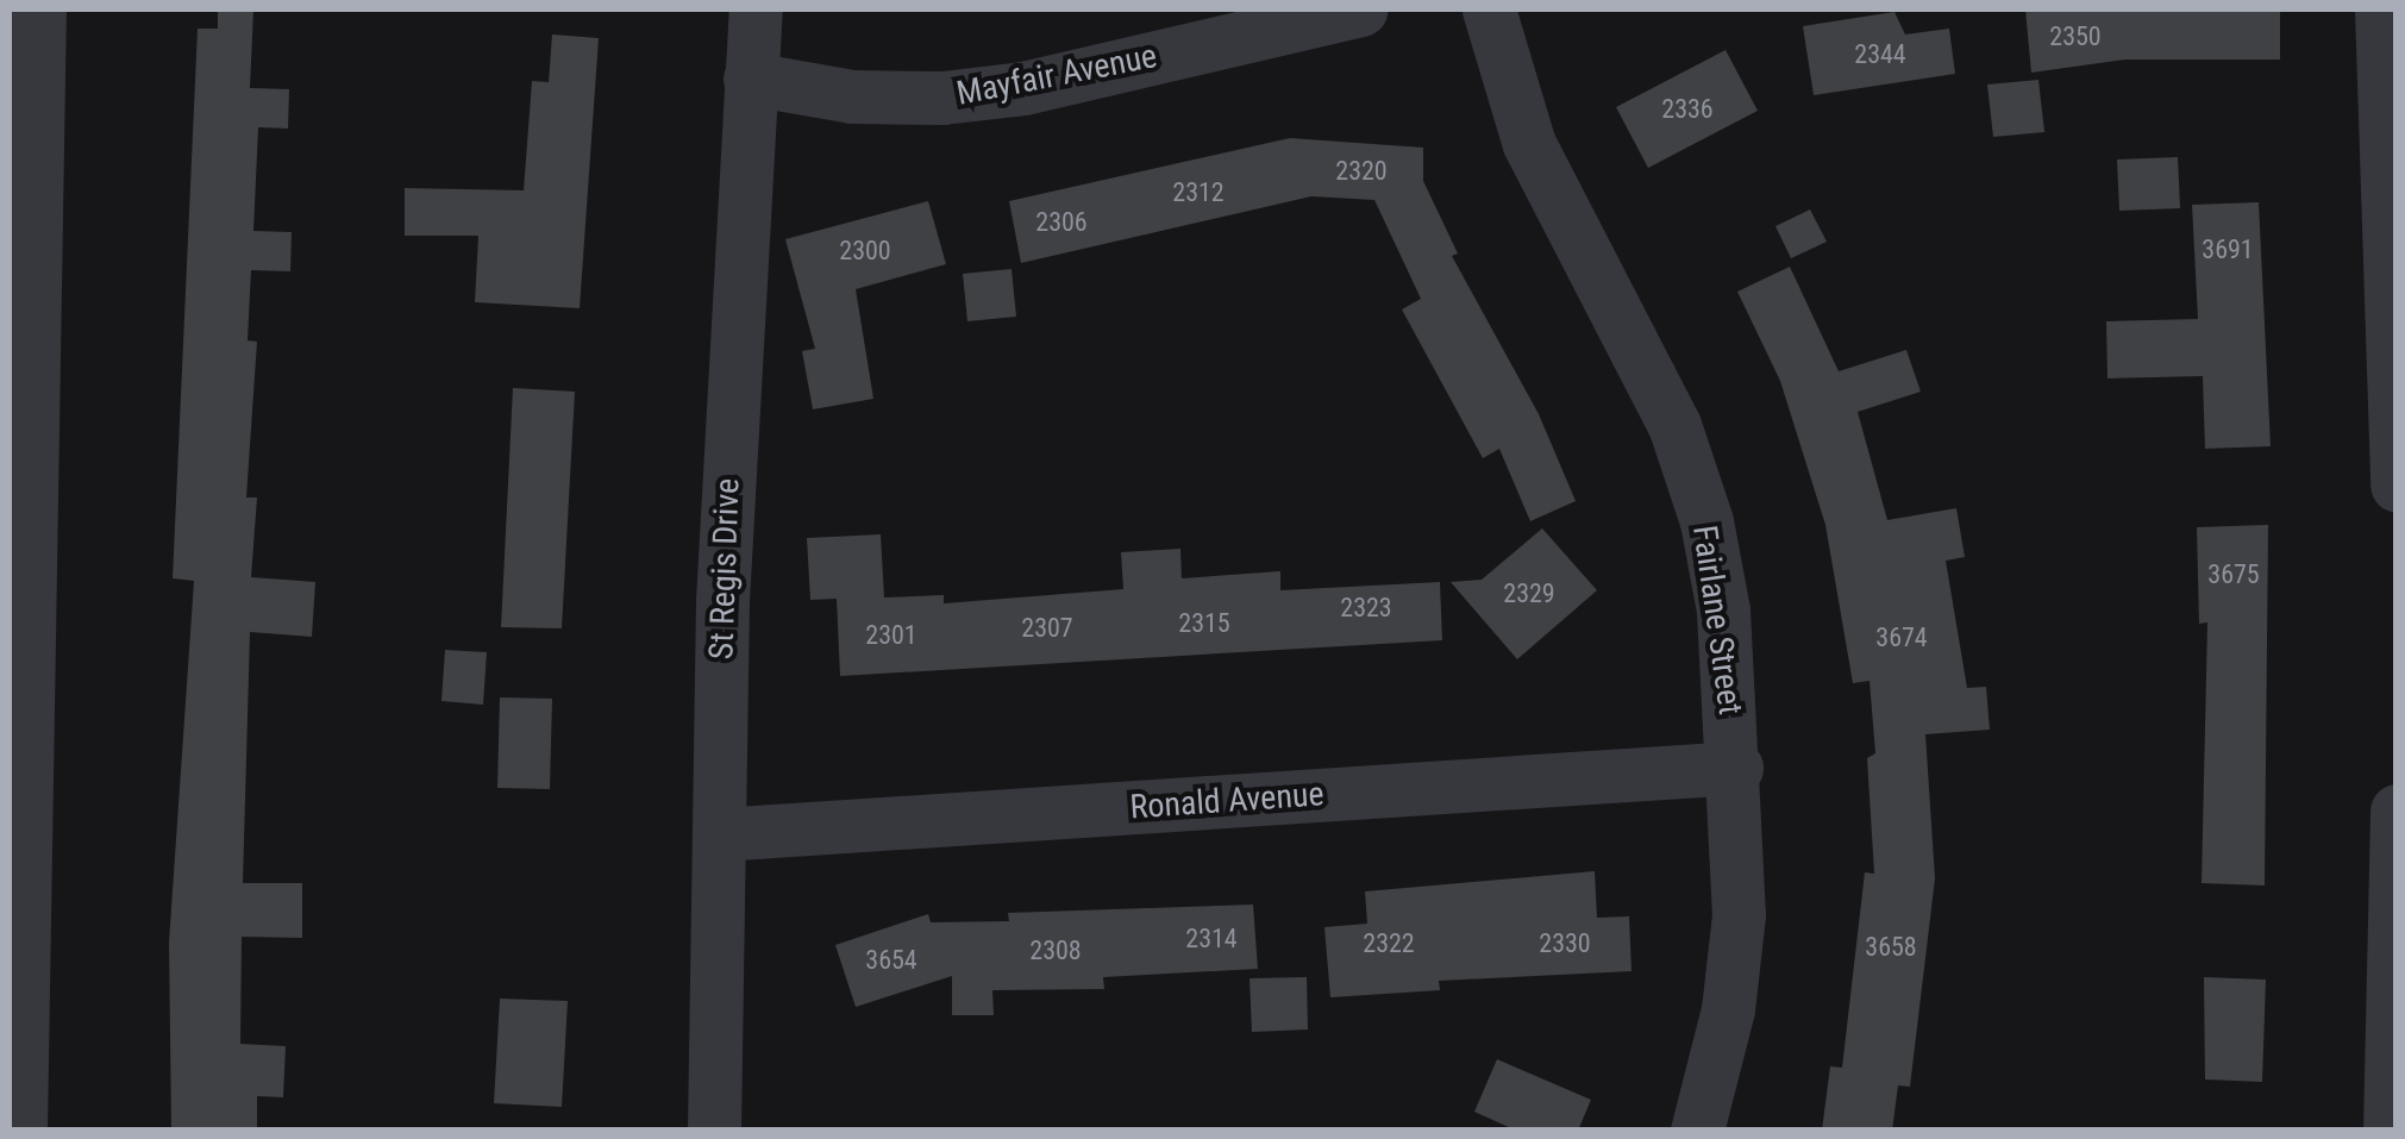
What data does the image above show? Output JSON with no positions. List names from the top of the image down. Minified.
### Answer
{"streets":{"street":["Mayfair Avenue","St Regis Drive","Fairlane Street","Ronald Avenue"]},"crossings":[["Mayfair Avenue","St Regis Drive"],["St Regis Drive","Ronald Avenue"],["Fairlane Street","Ronald Avenue"]],"house_numbers":["2350","2344","2336","2320","2312","2306","3691","2300","3675","2329","2323","2315","2307","2301","3674","2314","2322","2330","3658","2308","3654"]}
